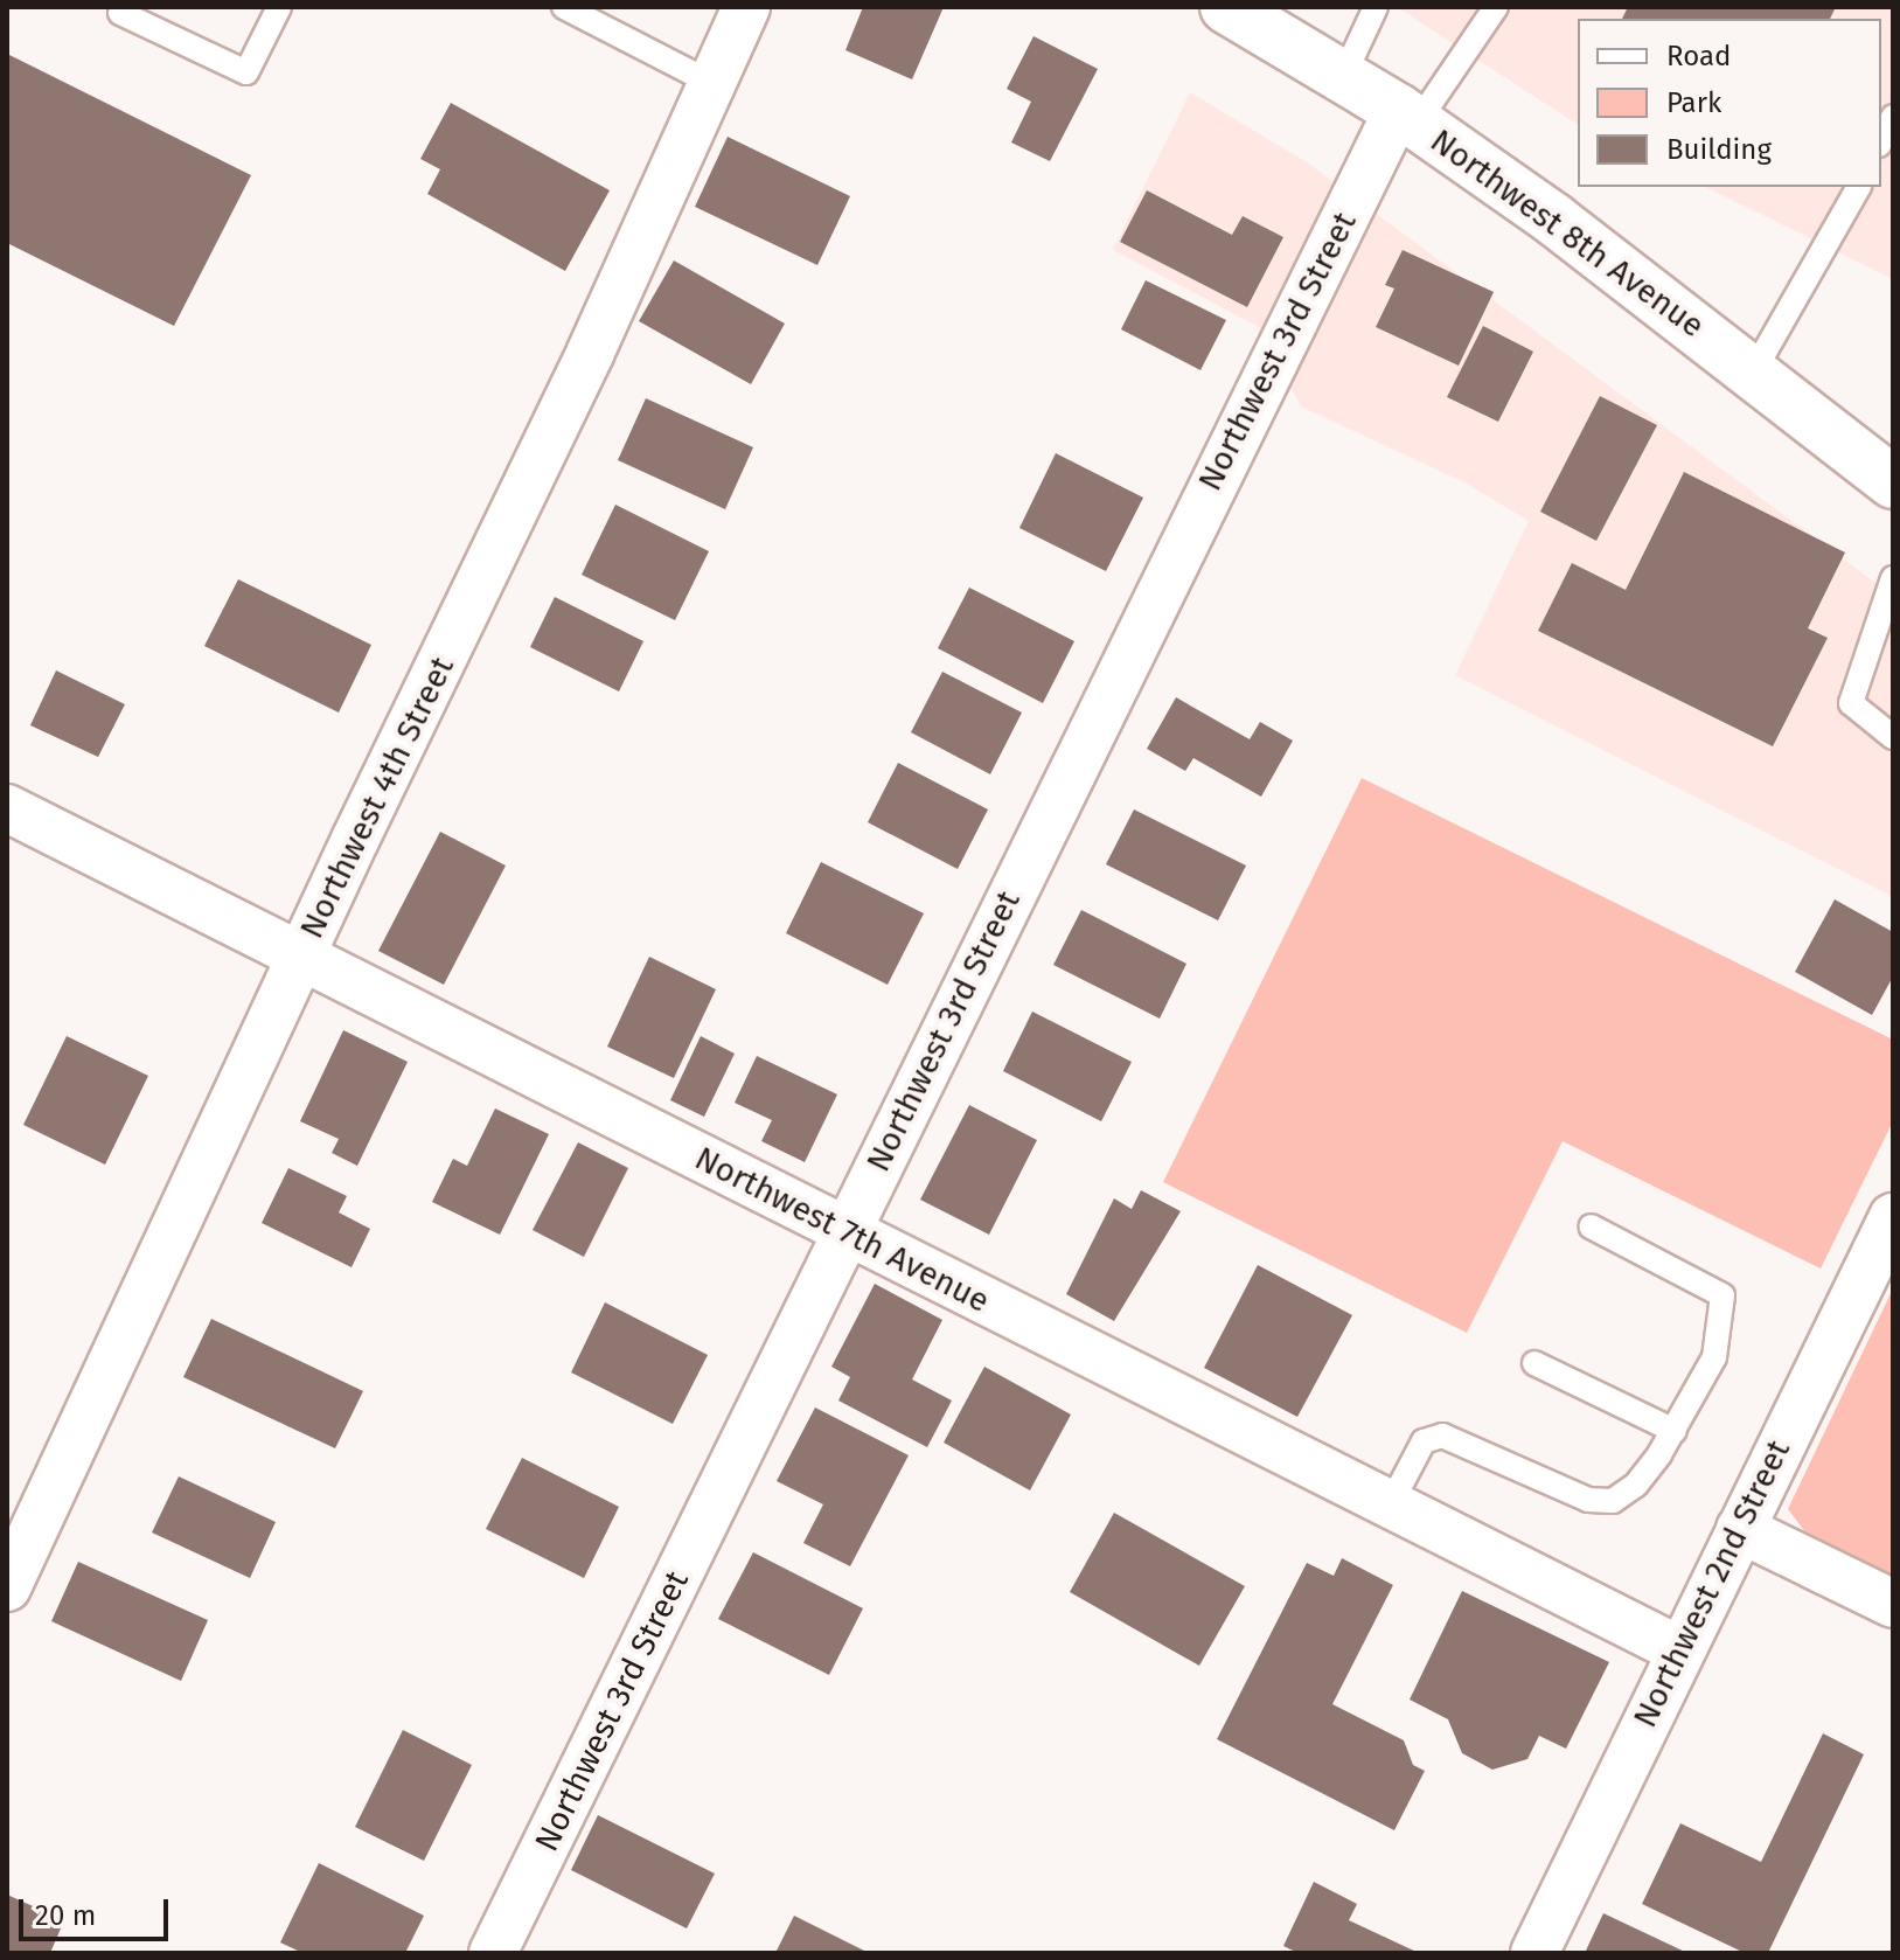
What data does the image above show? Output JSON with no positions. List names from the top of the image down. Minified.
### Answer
{"streets":{"main road":["Northwest 8th Avenue"],"street":["Northwest 3rd Street","Northwest 4th Street","Northwest 7th Avenue","Northwest 2nd Street"]},"crossings":[["Northwest 8th Avenue","Northwest 3rd Street"],["Northwest 3rd Street","Northwest 7th Avenue"],["Northwest 4th Street","Northwest 7th Avenue"],["Northwest 7th Avenue","Northwest 2nd Street"]],"legend":["Road","Park","Building"],"scale_bar":"20 m"}
